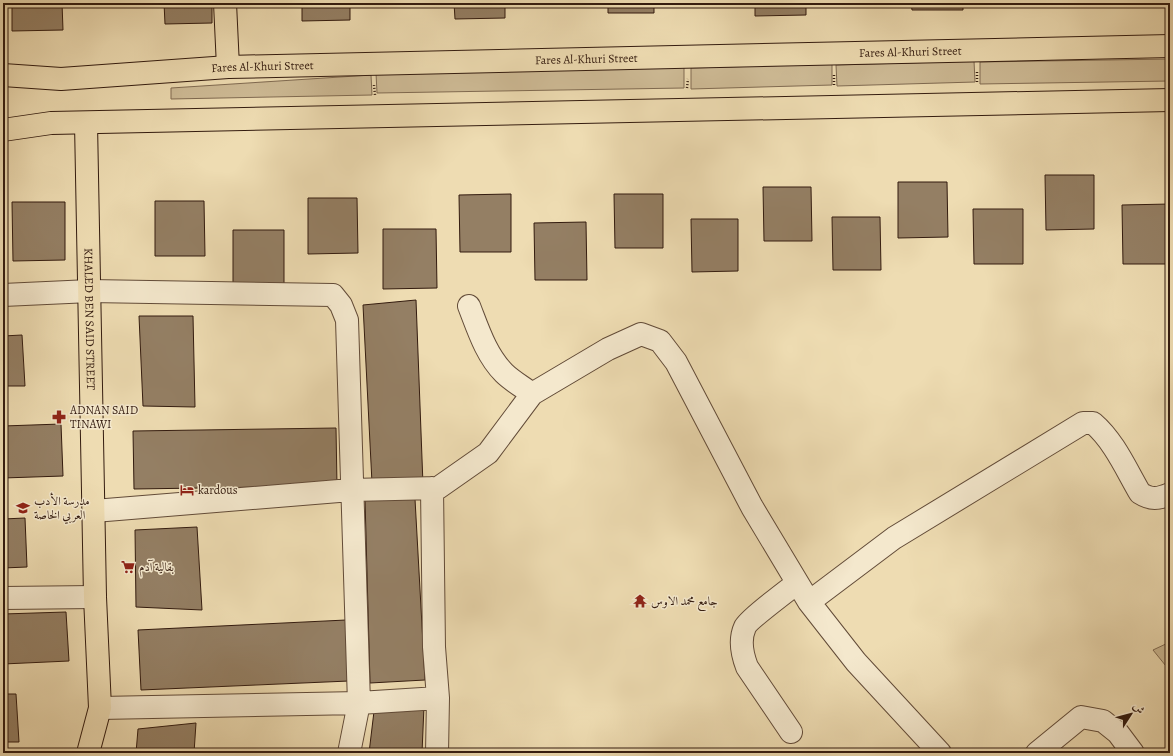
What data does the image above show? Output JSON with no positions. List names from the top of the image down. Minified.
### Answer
{"streets":{"main road":["Fares Al-Khuri Street","KHALED BEN SAID STREET"]},"places":{"pharmacy":["ADNAN SAID TINAWI"],"hotel":["kardous"],"school or university":["مدرسة الأدب العربي الخاصة"],"supermarket":["بقالية آدم"],"temple":["جامع محمد الاوس"]},"north":"top right"}
